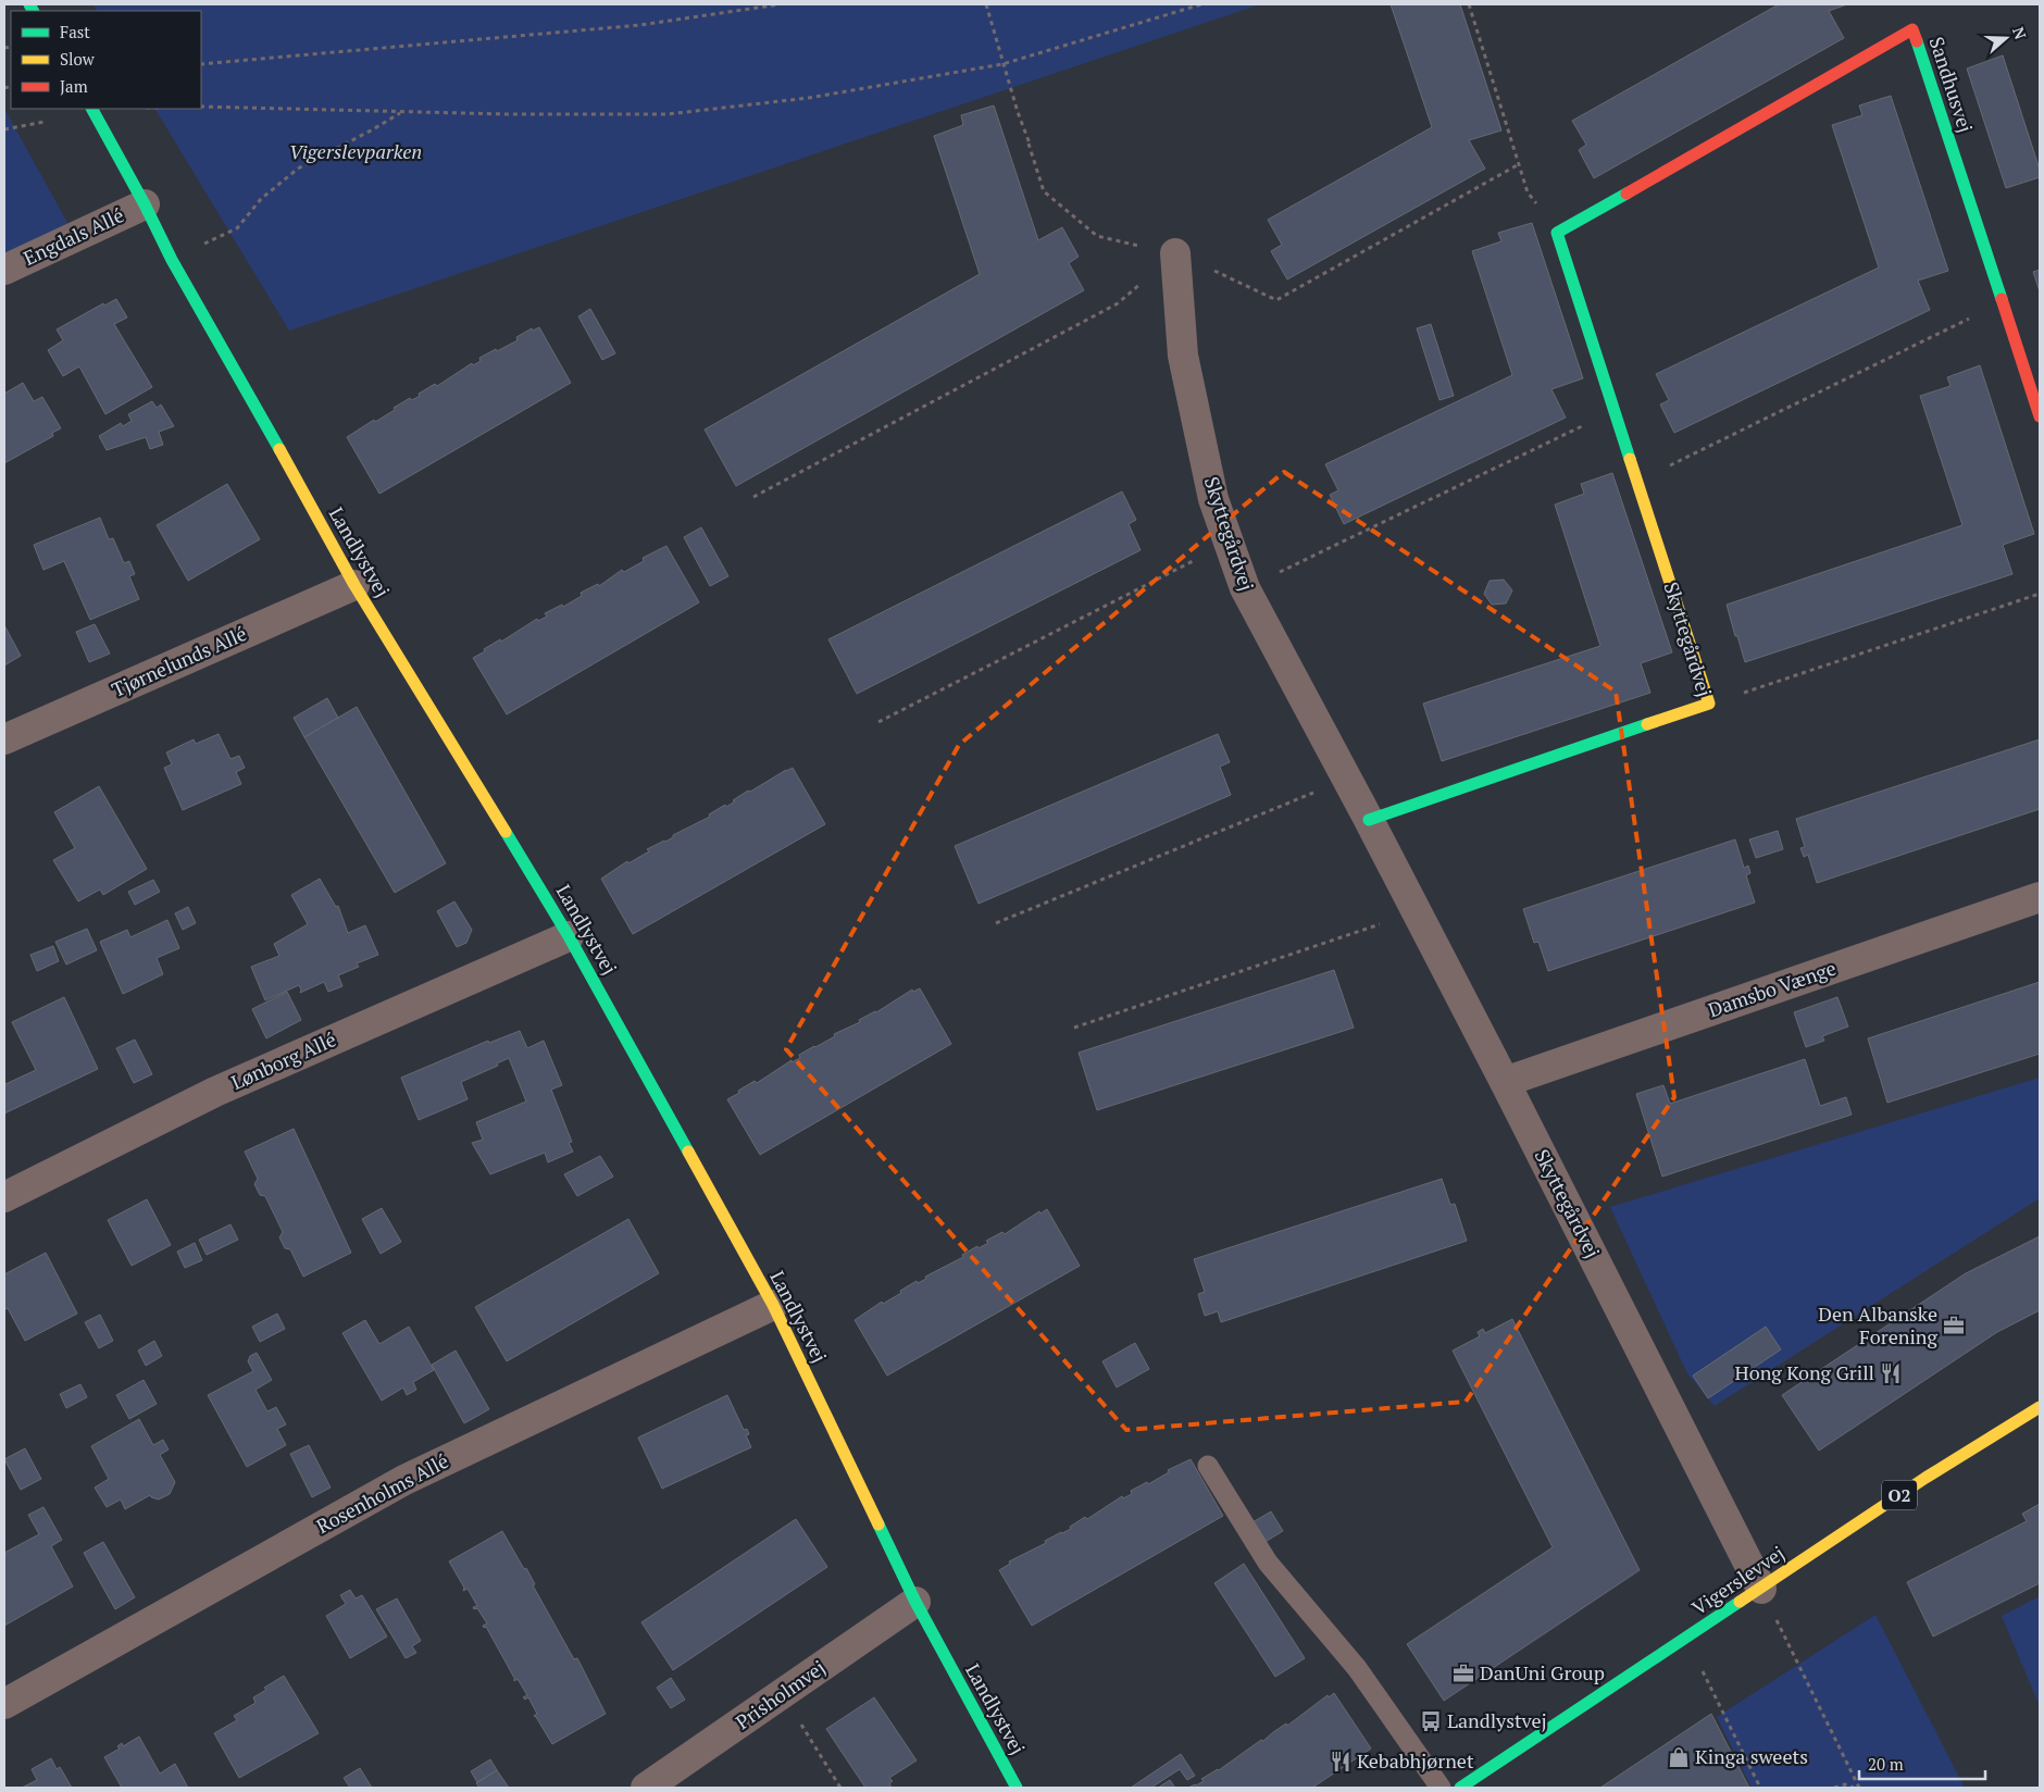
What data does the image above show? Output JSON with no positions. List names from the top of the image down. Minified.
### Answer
{"streets":{"street":["Sandhusvej","Engdals Allé","Skyttegårdvej","Landlystvej","Tjørnelunds Allé","Damsbo Vænge","Lønborg Allé","Rosenholms Allé","O2","Vigerslevvej","Prisholmvej"]},"crossings":[["Sandhusvej","Skyttegårdvej"],["Engdals Allé","Landlystvej"],["Skyttegårdvej","Damsbo Vænge"],["Skyttegårdvej","Vigerslevvej"],["Landlystvej","Tjørnelunds Allé"],["Landlystvej","Lønborg Allé"],["Landlystvej","Rosenholms Allé"],["Landlystvej","Prisholmvej"]],"parks":["Vigerslevparken"],"places":{"office":["Den Albanske Forening","DanUni Group"],"restaurant":["Hong Kong Grill","Kebabhjørnet"],"bus stop":["Landlystvej"],"shop":["Kinga sweets"]},"legend":["Fast","Slow","Jam"],"scale_bar":"20 m","north":"right"}
